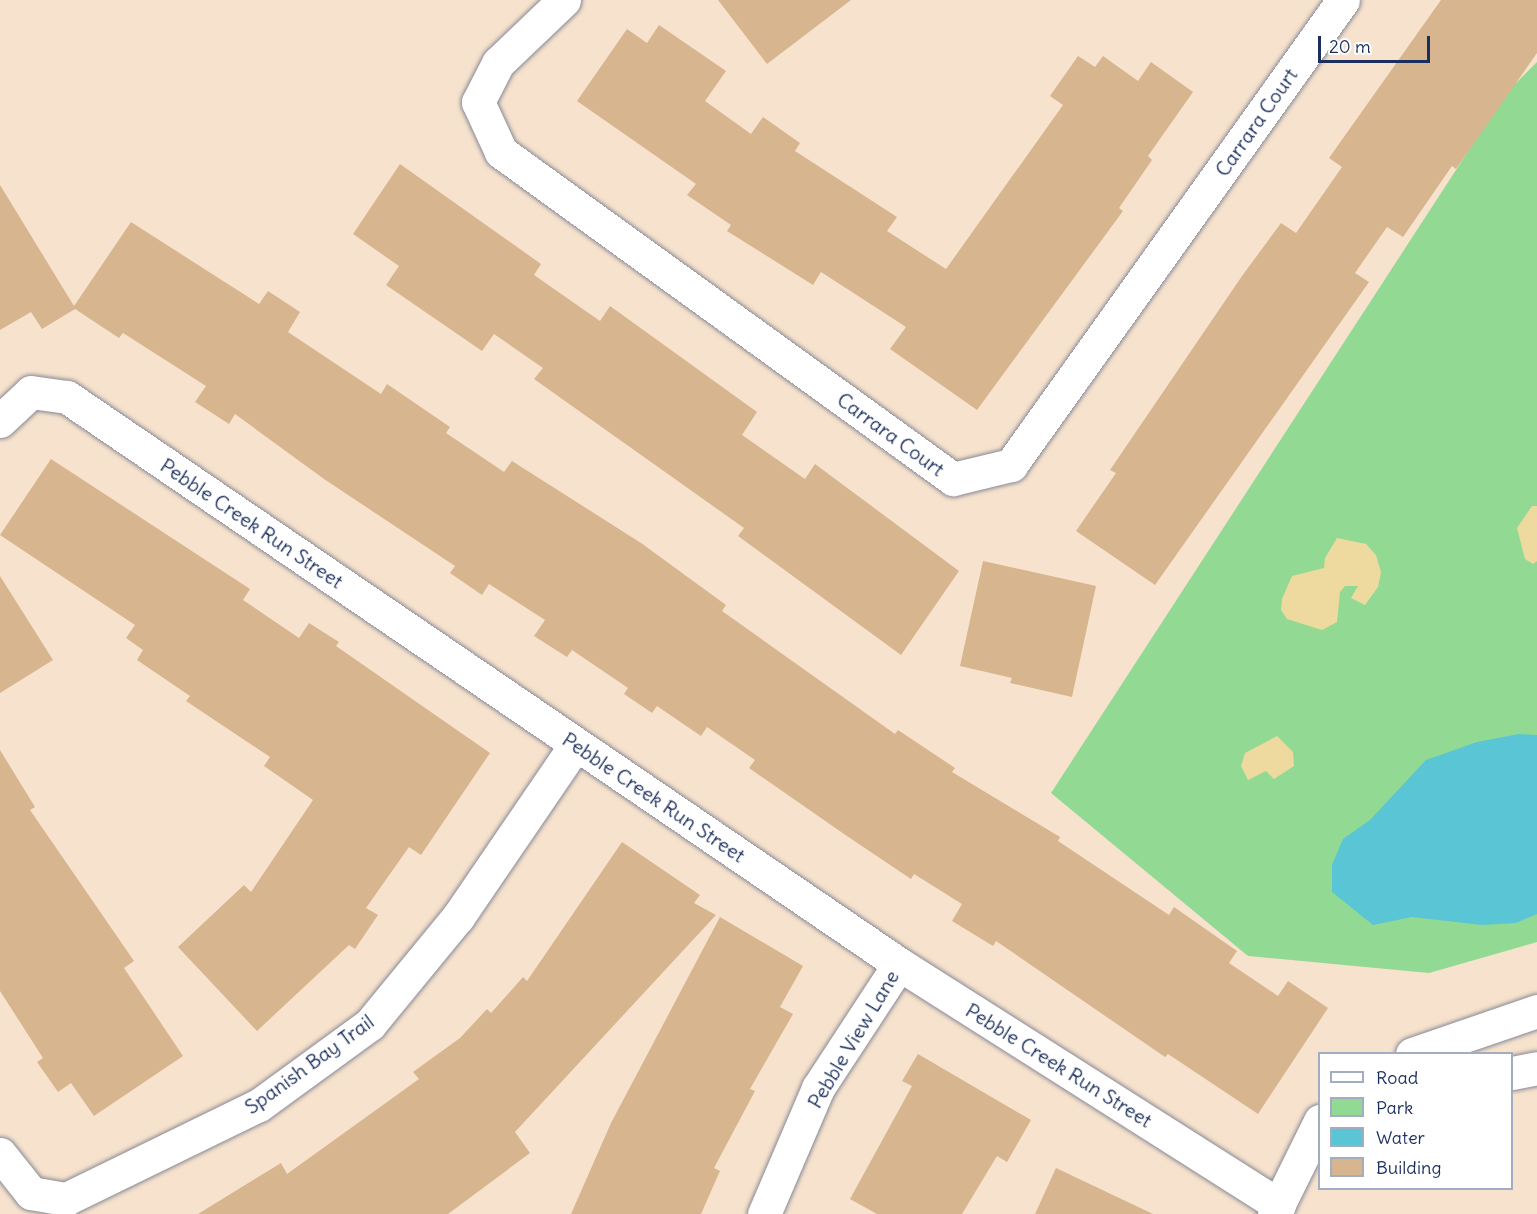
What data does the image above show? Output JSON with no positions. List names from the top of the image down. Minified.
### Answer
{"streets":{"street":["Carrara Court","Pebble Creek Run Street","Pebble View Lane","Spanish Bay Trail"]},"crossings":[["Pebble Creek Run Street","Pebble View Lane"],["Pebble Creek Run Street","Spanish Bay Trail"]],"legend":["Road","Park","Water","Building"],"scale_bar":"20 m"}
